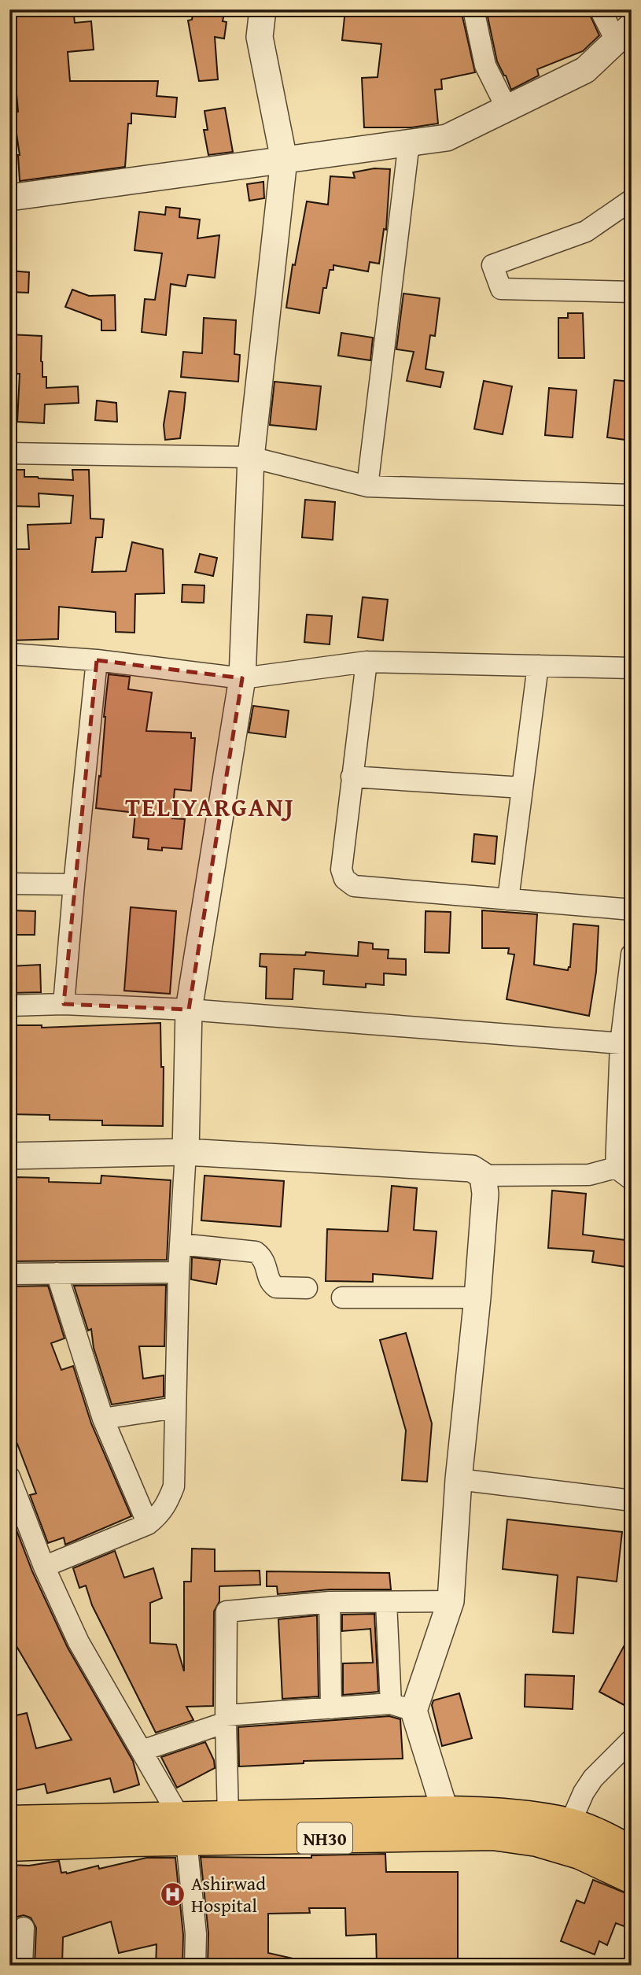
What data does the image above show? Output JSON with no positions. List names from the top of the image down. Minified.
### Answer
{"streets":{"highway":["NH30"]},"districts":["TELIYARGANJ"],"places":{"hospital":["Ashirwad Hospital"]}}
